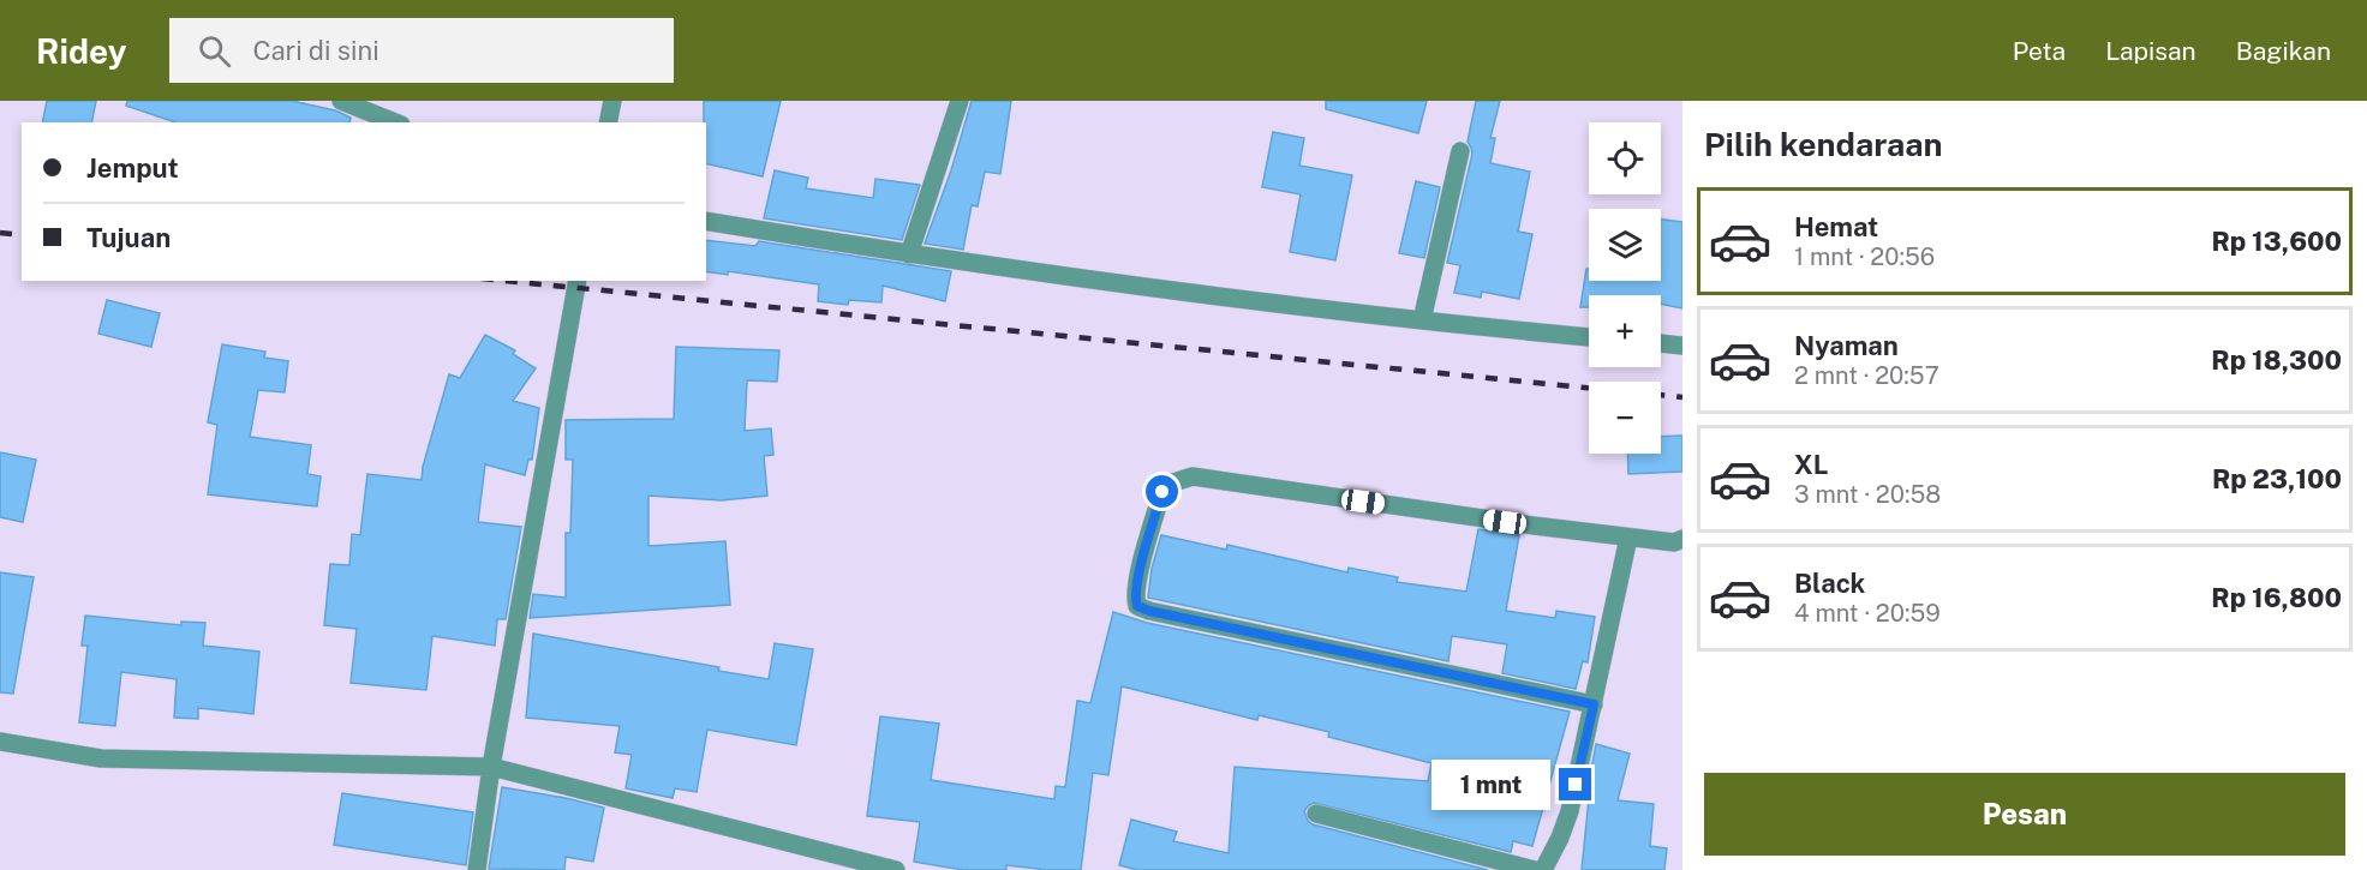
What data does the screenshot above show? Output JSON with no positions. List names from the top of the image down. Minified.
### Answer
{"page":{"header":"Ridey","search":"Cari di sini","nav":["Peta","Lapisan","Bagikan"],"heading":"Pilih kendaraan","map_buttons":["+","−"],"banner":["Jemput","Tujuan"],"list":[{"name":"Hemat","note":"1 mnt · 20:56","value":"Rp 13,600"},{"name":"Nyaman","note":"2 mnt · 20:57","value":"Rp 18,300"},{"name":"XL","note":"3 mnt · 20:58","value":"Rp 23,100"},{"name":"Black","note":"4 mnt · 20:59","value":"Rp 16,800"}],"buttons":"Pesan","bubble":"1 mnt"}}
